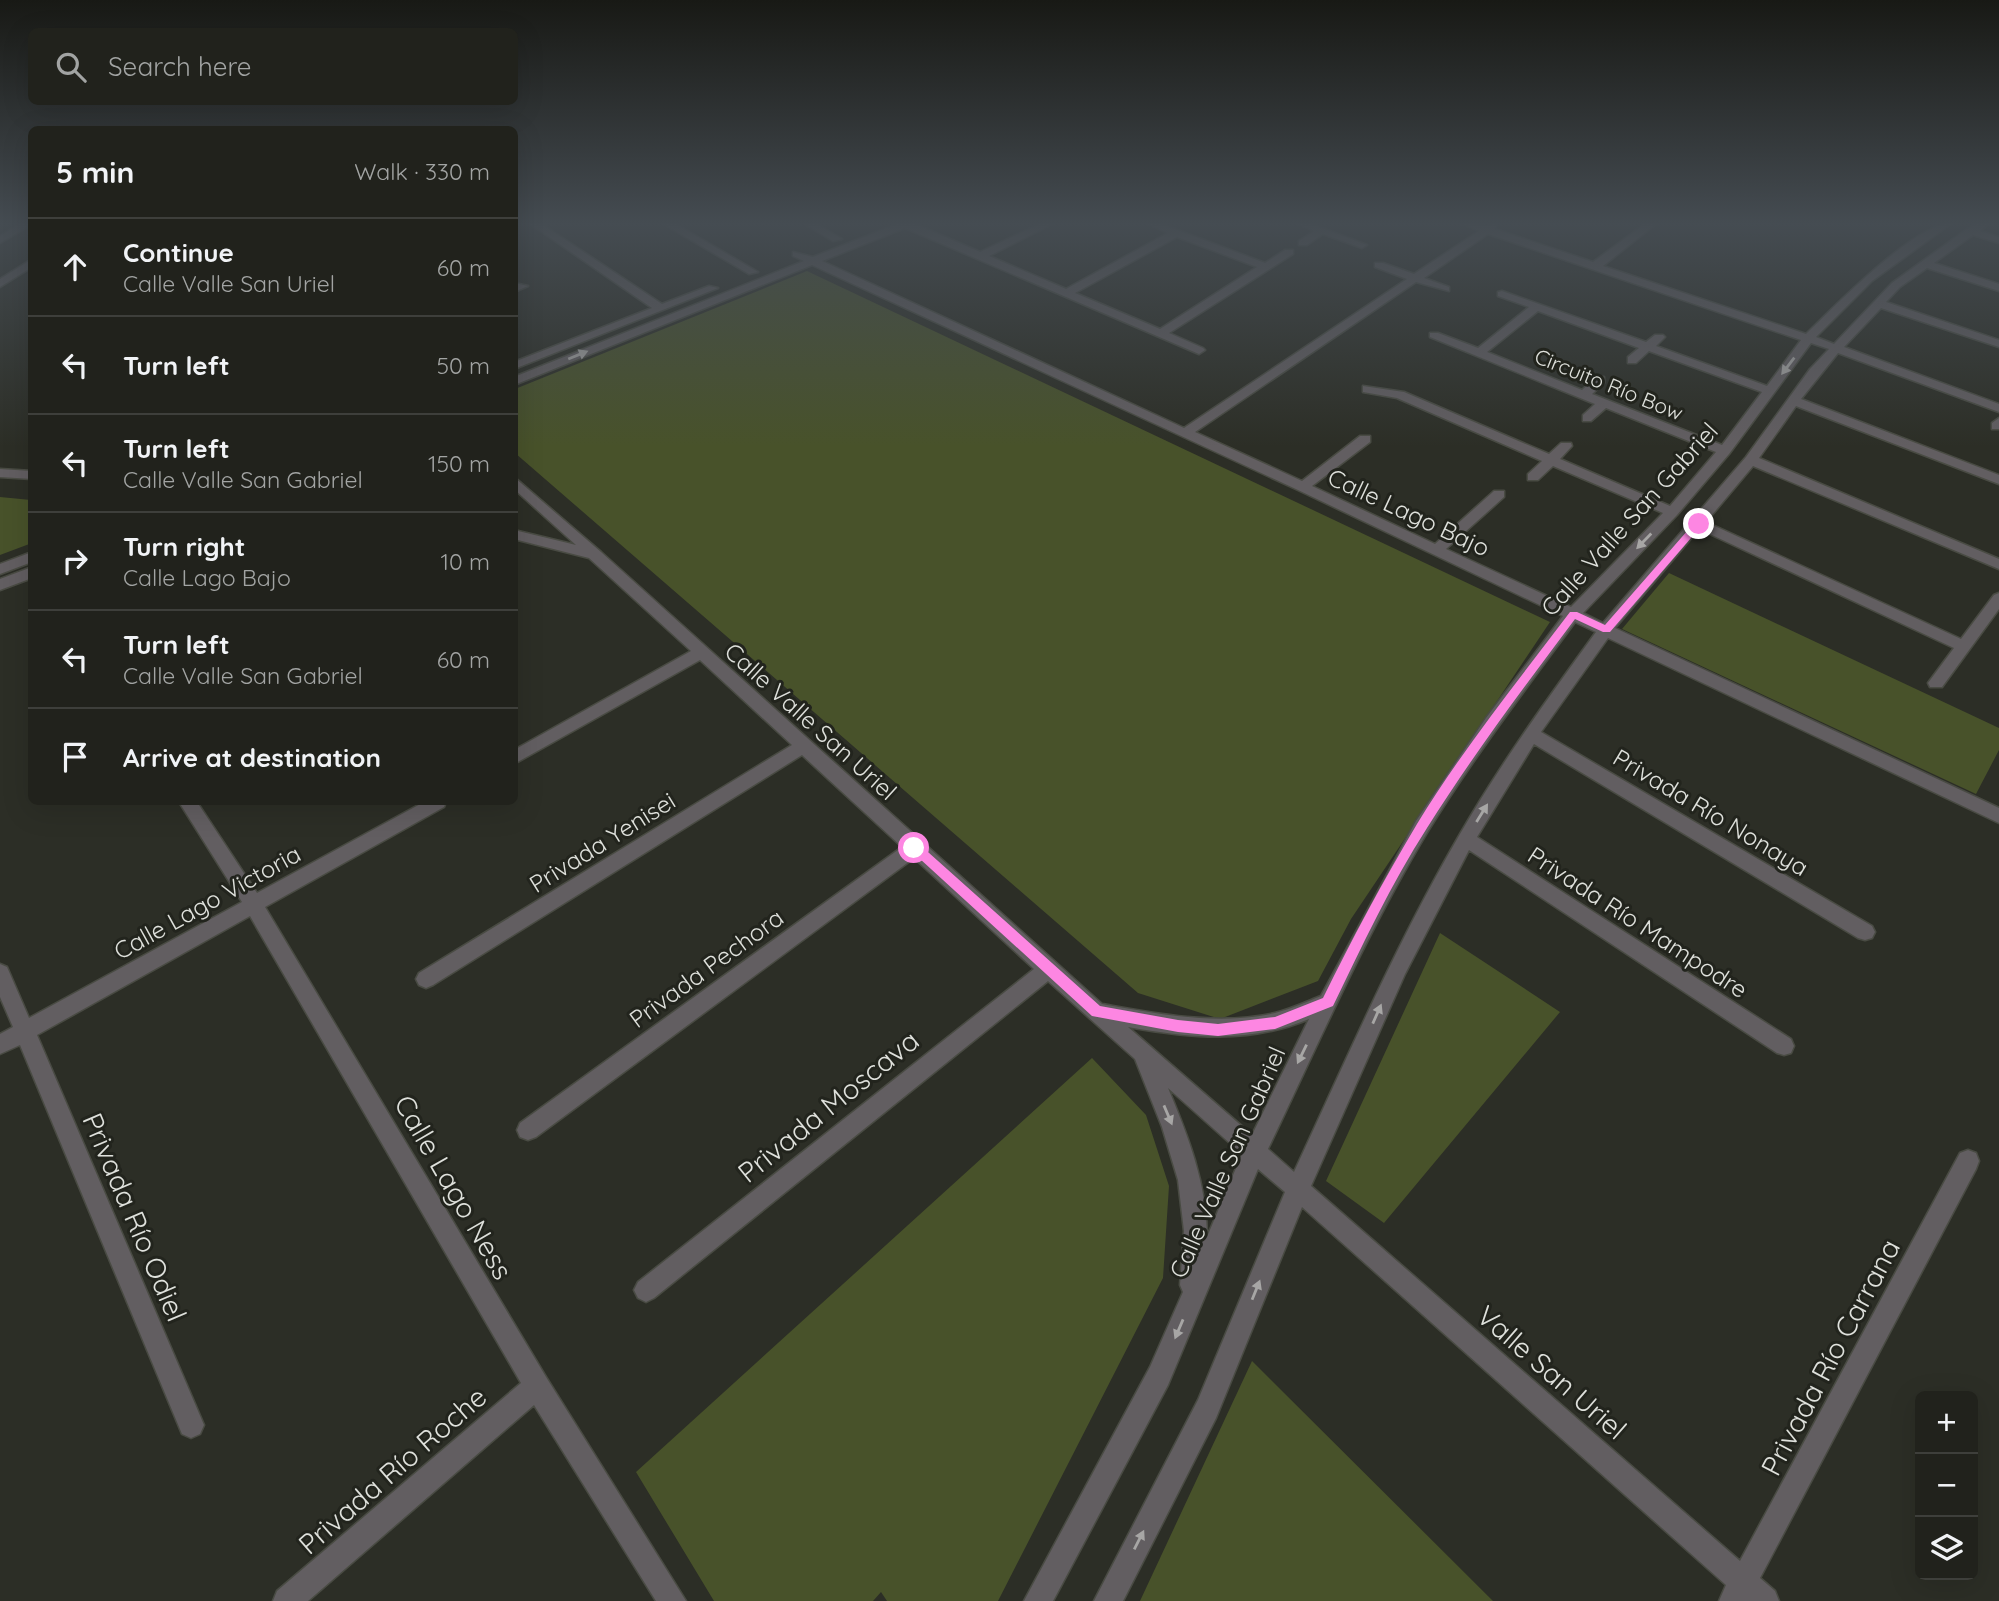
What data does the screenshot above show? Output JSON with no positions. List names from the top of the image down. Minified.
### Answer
{"streets":{"street":["Circuito Río Bow","Calle Lago Bajo","Calle Valle San Gabriel","Calle Valle San Uriel","Privada Río Nonaya","Privada Yenisei","Calle Lago Victoria","Privada Río Mampodre","Privada Pechora","Privada Moscava","Calle Lago Ness","Privada Río Odiel","Privada Río Carrana","Valle San Uriel","Privada Río Roche"]},"crossings":[["Circuito Río Bow","Calle Valle San Gabriel"],["Calle Lago Bajo","Calle Valle San Gabriel"],["Calle Valle San Gabriel","Calle Valle San Uriel"],["Calle Valle San Uriel","Privada Yenisei"],["Calle Valle San Uriel","Privada Pechora"],["Calle Valle San Uriel","Privada Moscava"],["Calle Valle San Uriel","Valle San Uriel"],["Calle Lago Victoria","Calle Lago Ness"],["Calle Lago Victoria","Privada Río Odiel"],["Calle Lago Ness","Privada Río Roche"],["Privada Río Carrana","Valle San Uriel"]],"page":{"search":"Search here","heading":["5 min","Walk · 330 m"],"list":[["Continue","Calle Valle San Uriel","60 m"],["Turn left","50 m"],["Turn left","Calle Valle San Gabriel","150 m"],["Turn right","Calle Lago Bajo","10 m"],["Turn left","Calle Valle San Gabriel","60 m"],"Arrive at destination"],"map_buttons":["+","−"]}}
